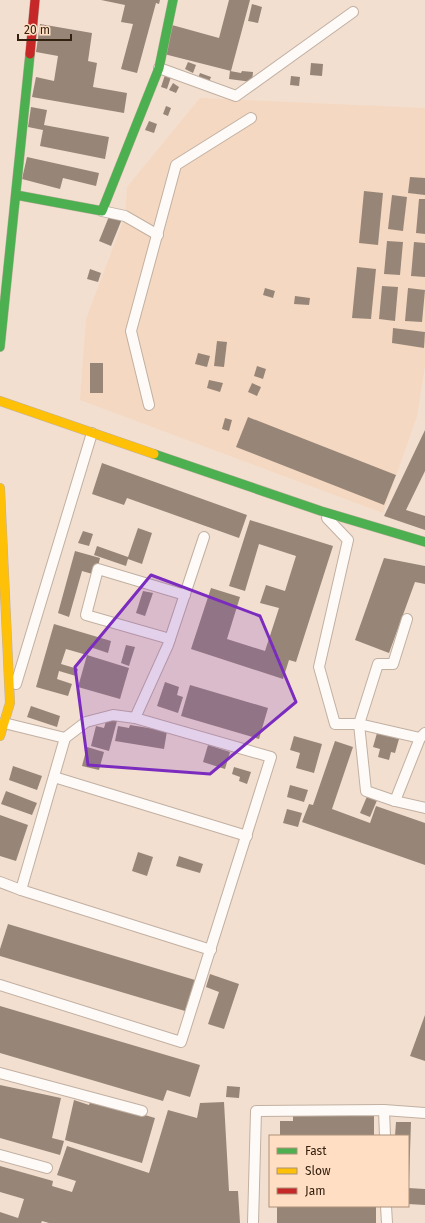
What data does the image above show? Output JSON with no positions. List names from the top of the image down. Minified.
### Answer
{"legend":["Fast","Slow","Jam"],"scale_bar":"20 m"}
